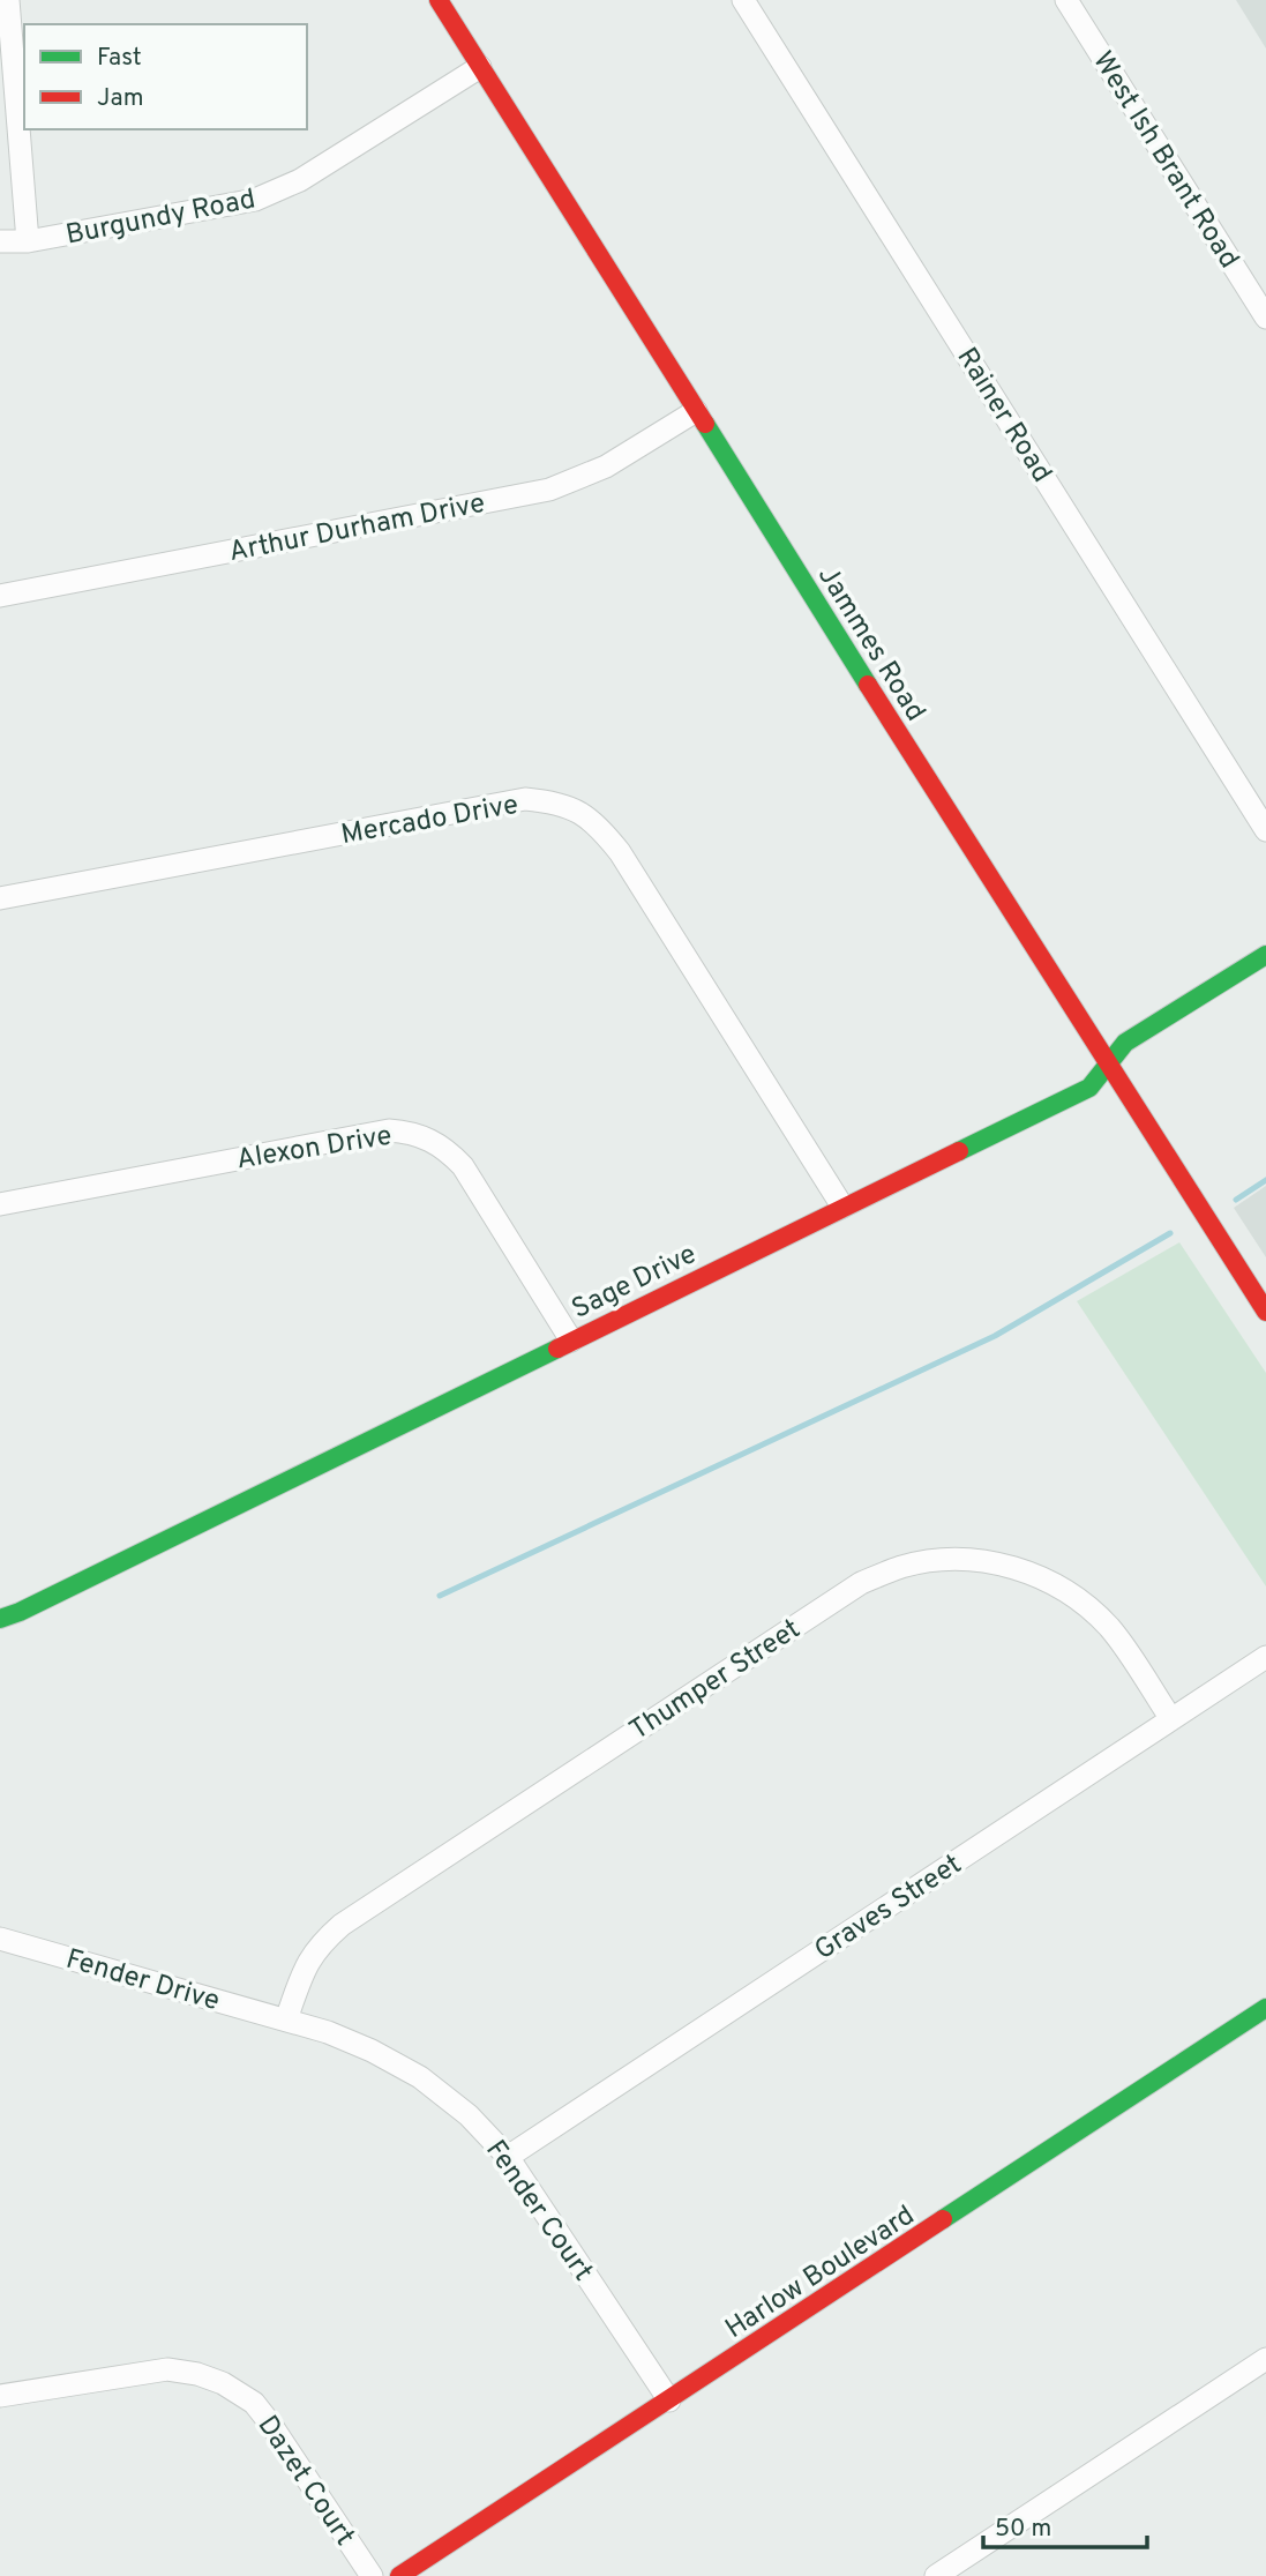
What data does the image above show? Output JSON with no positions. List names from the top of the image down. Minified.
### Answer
{"streets":{"street":["West Ish Brant Road","Burgundy Road","Rainer Road","Arthur Durham Drive","Jammes Road","Mercado Drive","Alexon Drive","Sage Drive","Thumper Street","Graves Street","Fender Drive","Fender Court","Harlow Boulevard","Dazet Court"]},"crossings":[["Burgundy Road","Jammes Road"],["Arthur Durham Drive","Jammes Road"],["Jammes Road","Sage Drive"],["Mercado Drive","Sage Drive"],["Alexon Drive","Sage Drive"],["Thumper Street","Graves Street"],["Thumper Street","Fender Drive"],["Thumper Street","Fender Court"],["Graves Street","Fender Court"],["Fender Drive","Fender Court"],["Fender Court","Harlow Boulevard"]],"legend":["Fast","Jam"],"scale_bar":"50 m"}
